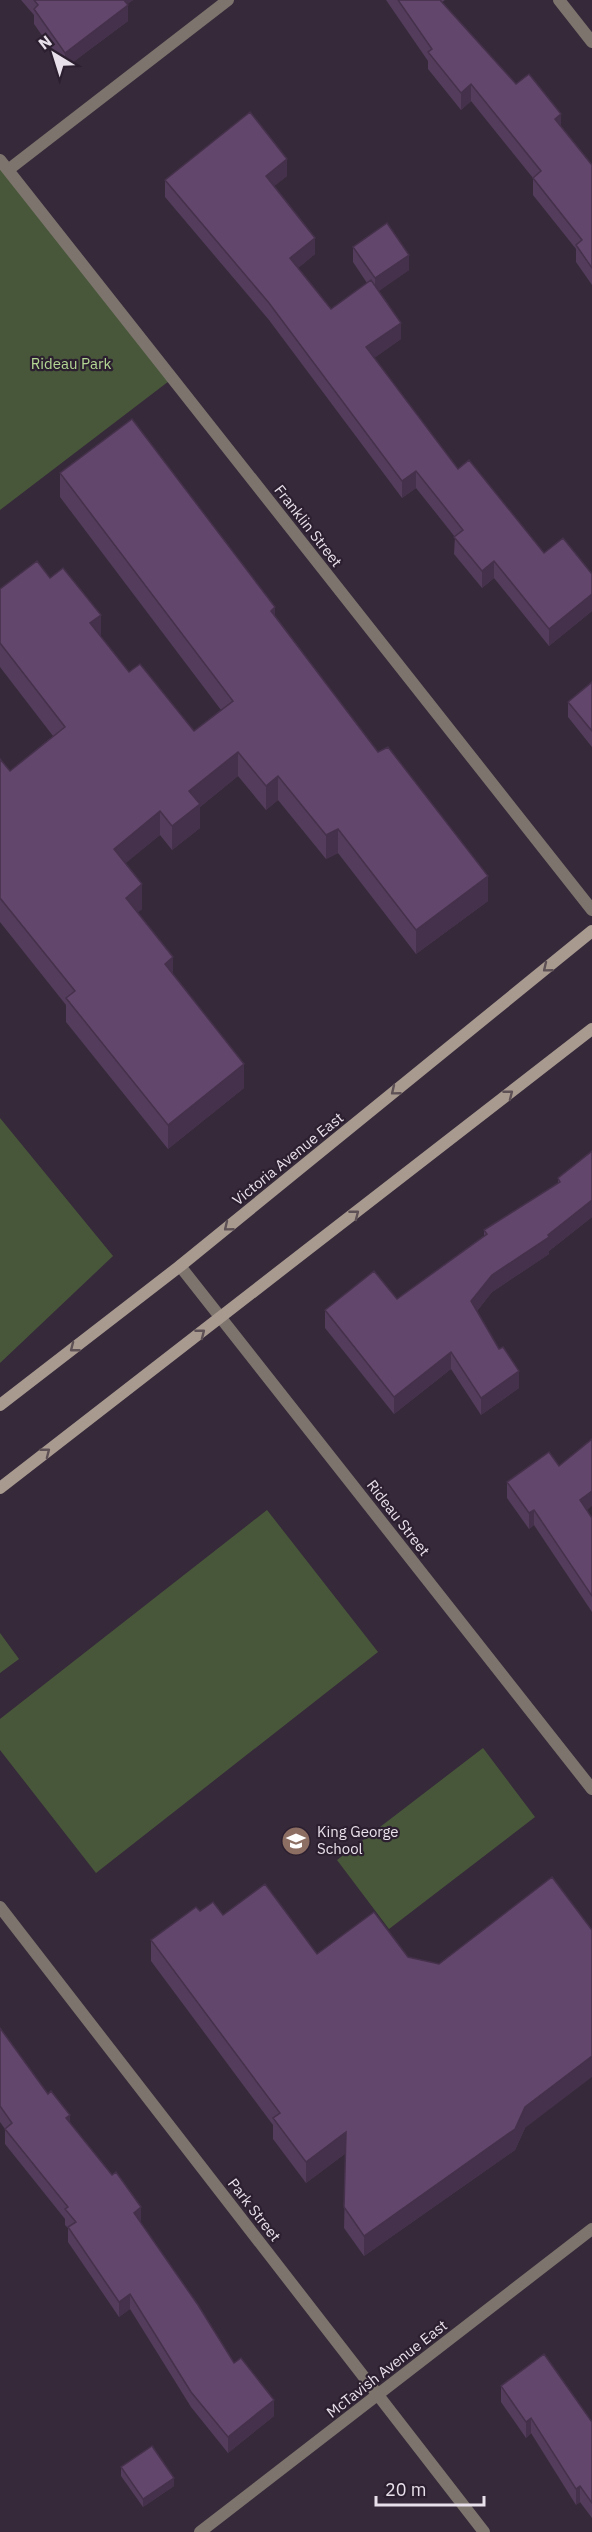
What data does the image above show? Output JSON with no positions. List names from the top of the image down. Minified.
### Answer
{"streets":{"main road":["Victoria Avenue East"],"street":["Franklin Street","Rideau Street","Park Street","McTavish Avenue East"]},"crossings":[["Victoria Avenue East","Rideau Street"],["Park Street","McTavish Avenue East"]],"parks":["Rideau Park"],"places":{"school or university":["King George School"]},"scale_bar":"20 m","north":"top left"}
